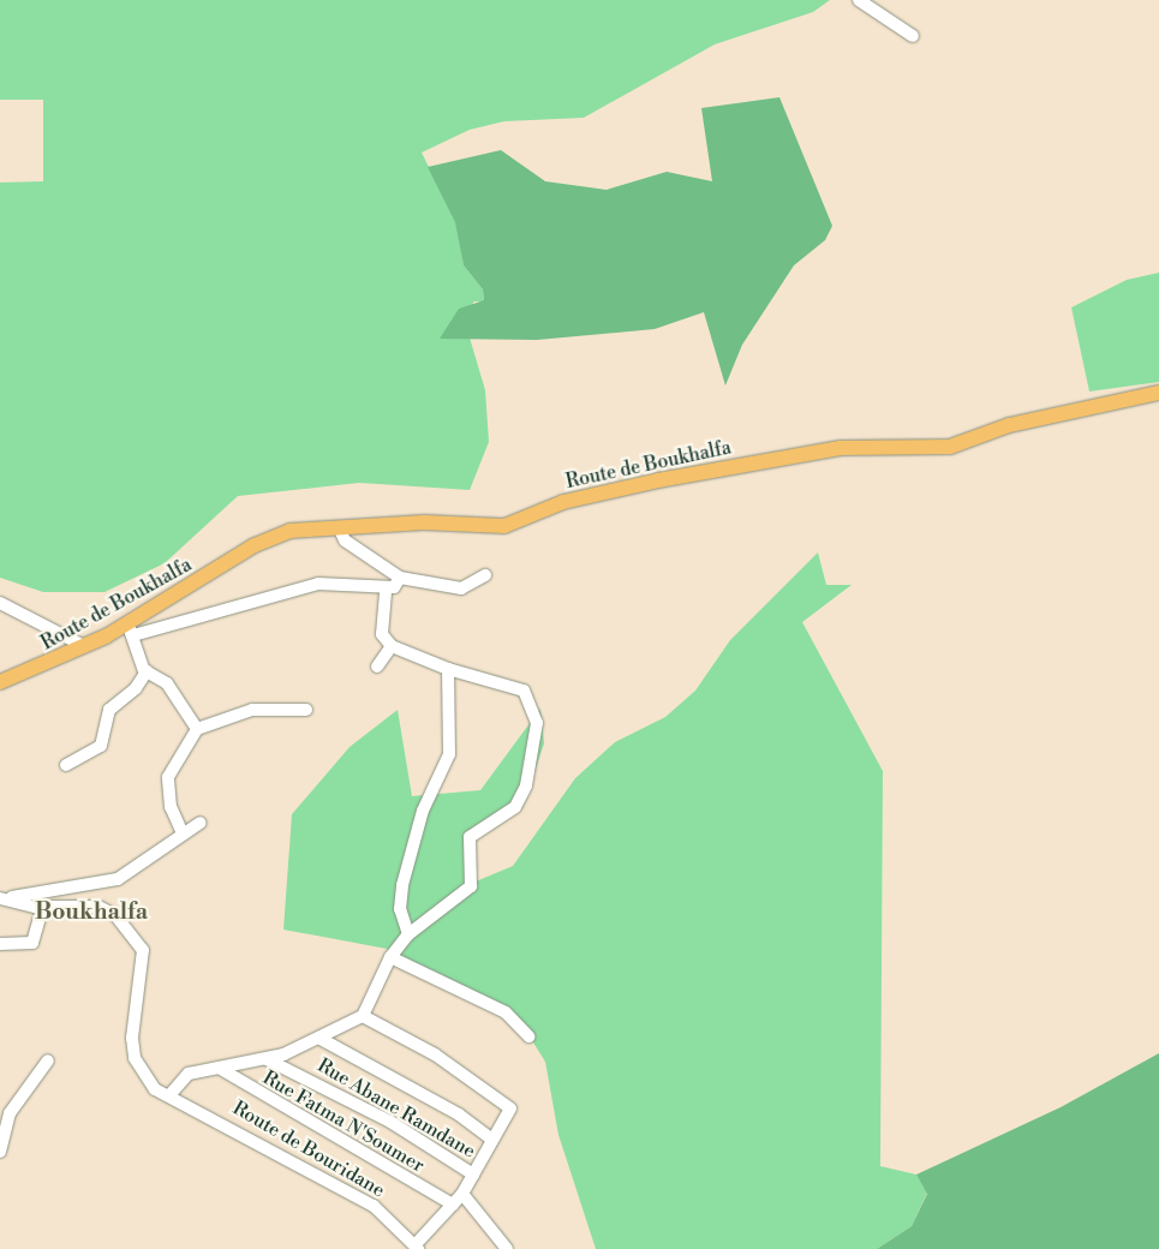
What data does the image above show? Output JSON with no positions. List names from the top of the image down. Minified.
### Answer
{"streets":{"main road":["Route de Boukhalfa"],"street":["Rue Abane Ramdane","Rue Fatma N'Soumer","Route de Bouridane"]},"districts":["Boukhalfa"]}
